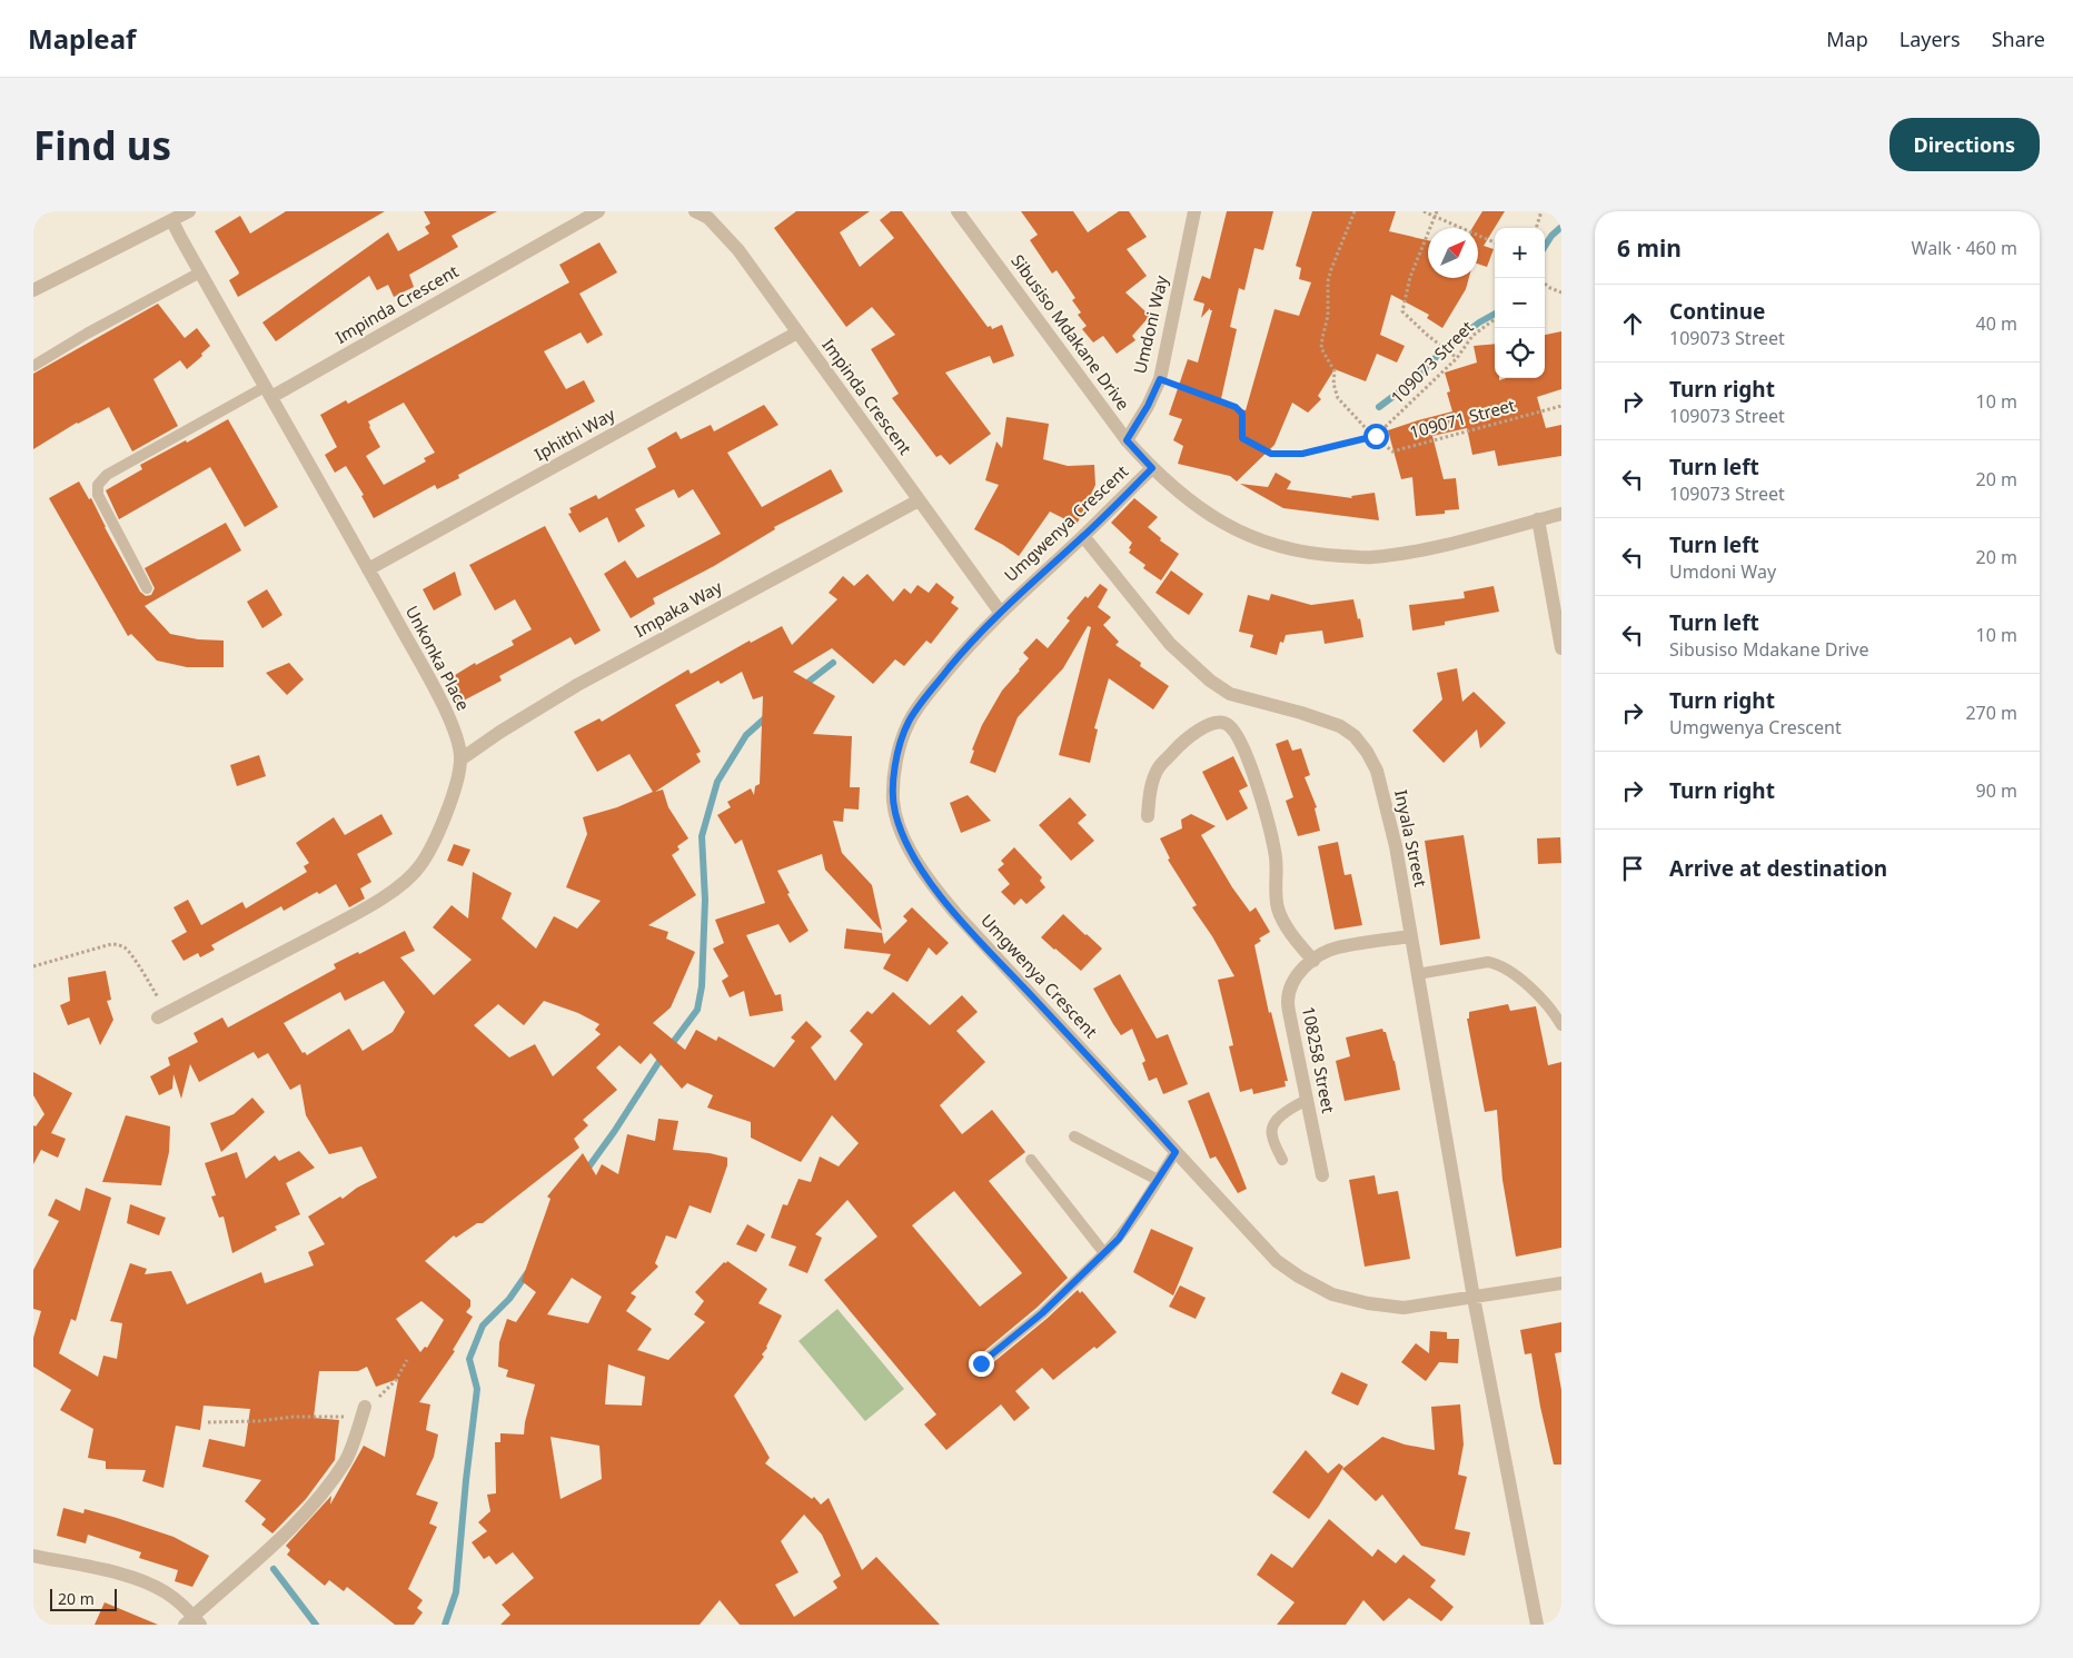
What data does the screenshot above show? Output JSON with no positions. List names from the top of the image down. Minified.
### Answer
{"streets":{"street":["Impinda Crescent","Umdoni Way","Sibusiso Mdakane Drive","Iphithi Way","Umgwenya Crescent","Impaka Way","Unkonka Place","Inyala Street","108258 Street"],"path":["109073 Street","109071 Street"]},"crossings":[["Impinda Crescent","Iphithi Way"],["Impinda Crescent","Umgwenya Crescent"],["Impinda Crescent","Impaka Way"],["Impinda Crescent","Unkonka Place"],["Umdoni Way","Sibusiso Mdakane Drive"],["Sibusiso Mdakane Drive","Umgwenya Crescent"],["109073 Street","109071 Street"],["Iphithi Way","Unkonka Place"],["Umgwenya Crescent","Inyala Street"],["Impaka Way","Unkonka Place"],["Inyala Street","108258 Street"]],"scale_bar":"20 m","north":"top right","page":{"header":"Mapleaf","nav":["Map","Layers","Share"],"buttons":"Directions","title":"Find us","heading":["6 min","Walk · 460 m"],"map_buttons":["+","−"],"list":[["Continue","109073 Street","40 m"],["Turn right","109073 Street","10 m"],["Turn left","109073 Street","20 m"],["Turn left","Umdoni Way","20 m"],["Turn left","Sibusiso Mdakane Drive","10 m"],["Turn right","Umgwenya Crescent","270 m"],["Turn right","90 m"],"Arrive at destination"],"scale":"20 m"}}
